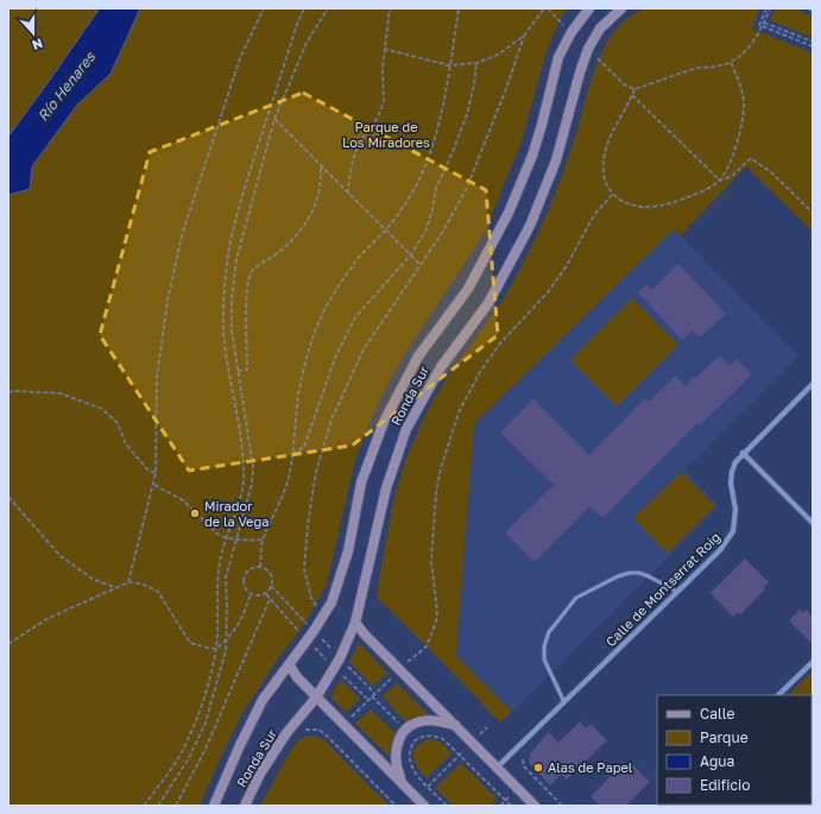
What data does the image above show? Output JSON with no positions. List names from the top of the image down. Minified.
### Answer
{"streets":{"main road":["Ronda Sur"],"street":["Calle de Montserrat Roig"]},"water":["Río Henares"],"parks":["Parque de Los Miradores"],"places":["Mirador de la Vega","Alas de Papel"],"legend":["Calle","Parque","Agua","Edificio"],"north":"bottom"}
